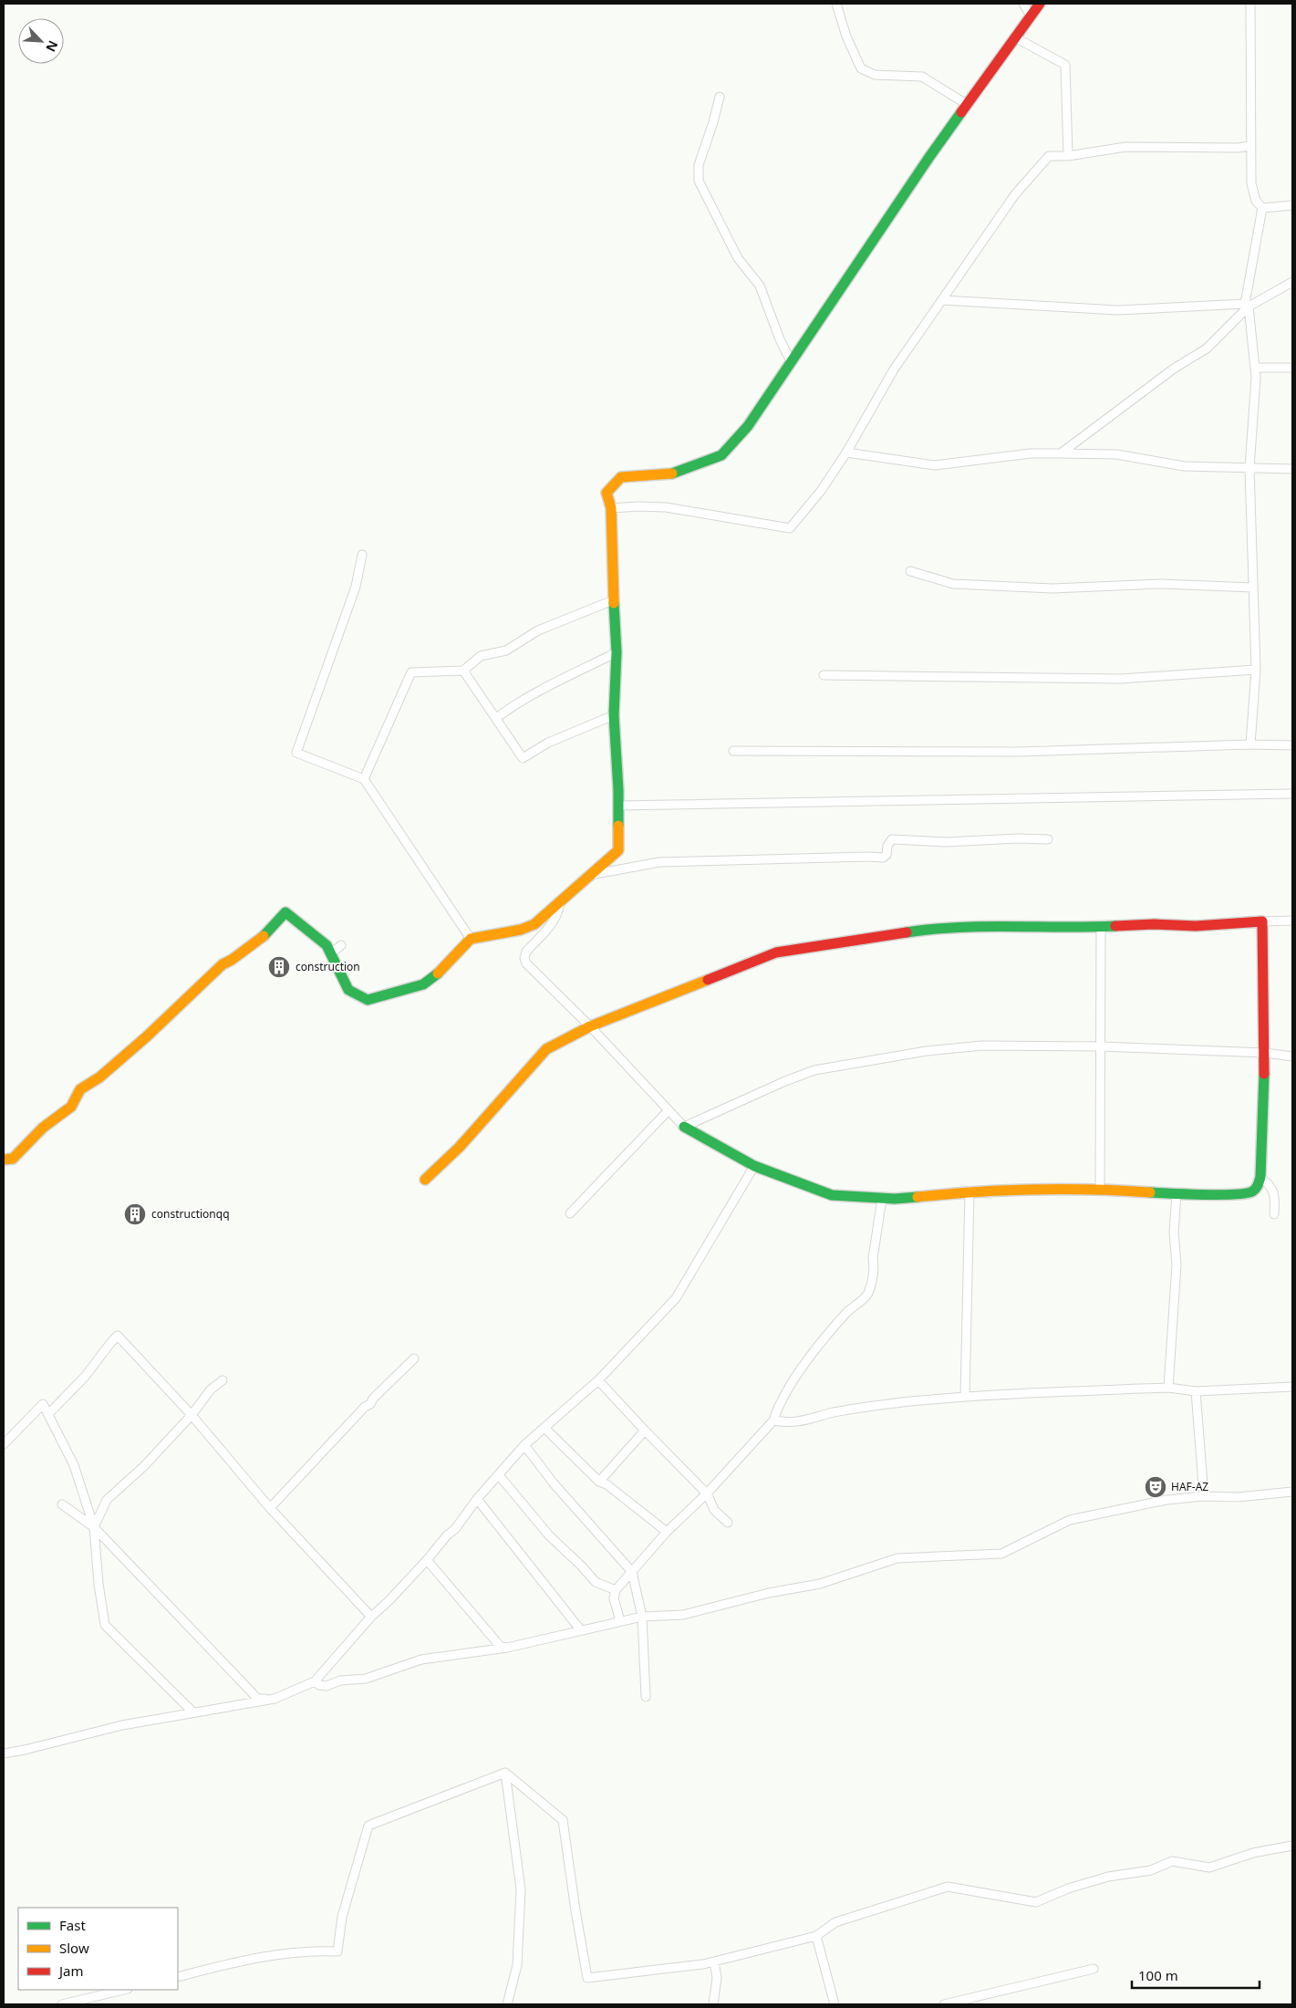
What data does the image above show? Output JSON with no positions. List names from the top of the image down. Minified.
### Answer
{"places":{"building":["construction","constructionqq"],"theatre":["HAF-AZ"]},"legend":["Fast","Slow","Jam"],"scale_bar":"100 m","north":"bottom right"}
